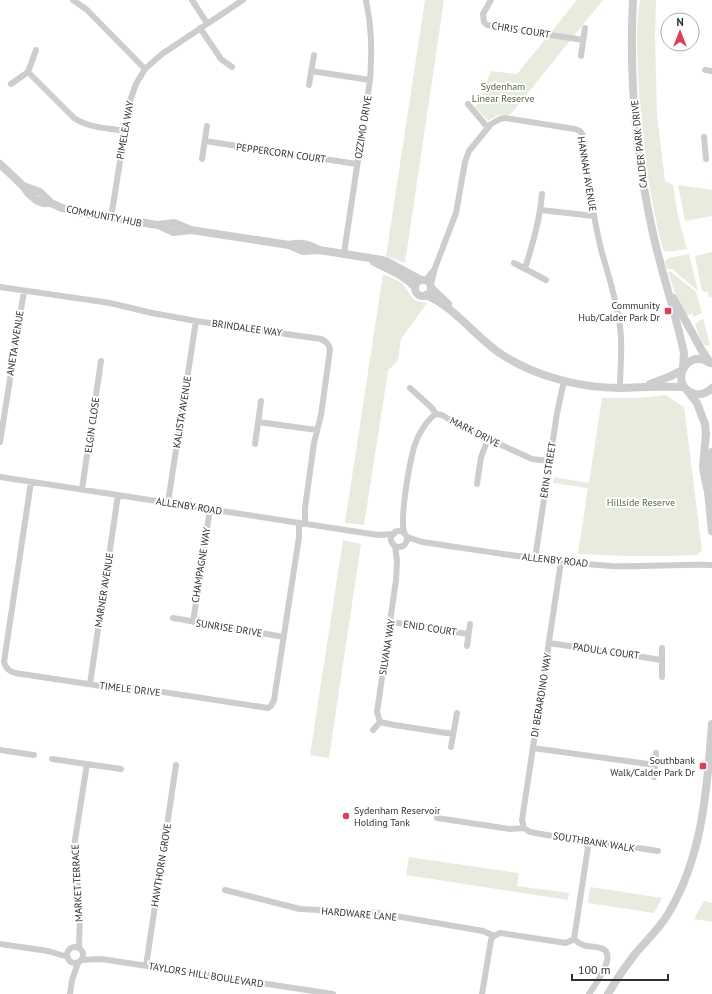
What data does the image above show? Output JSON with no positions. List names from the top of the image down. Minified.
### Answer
{"streets":{"street":["CHRIS COURT","OZZIMO DRIVE","PIMELEA WAY","CALDER PARK DRIVE","PEPPERCORN COURT","HANNAH AVENUE","COMMUNITY HUB","BRINDALEE WAY","ANETA AVENUE","KALISTA AVENUE","ELGIN CLOSE","MARK DRIVE","ERIN STREET","ALLENBY ROAD","CHAMPAGNE WAY","MARNER AVENUE","SUNRISE DRIVE","ENID COURT","SILVANA WAY","PADULA COURT","TIMELE DRIVE","DI BERARDINO WAY","SOUTHBANK WALK","HAWTHORN GROVE","MARKET TERRACE","HARDWARE LANE","TAYLORS HILL BOULEVARD"]},"crossings":[["OZZIMO DRIVE","PEPPERCORN COURT"],["OZZIMO DRIVE","COMMUNITY HUB"],["PIMELEA WAY","COMMUNITY HUB"],["CALDER PARK DRIVE","COMMUNITY HUB"],["HANNAH AVENUE","COMMUNITY HUB"],["COMMUNITY HUB","ERIN STREET"],["BRINDALEE WAY","ANETA AVENUE"],["BRINDALEE WAY","KALISTA AVENUE"],["BRINDALEE WAY","ALLENBY ROAD"],["BRINDALEE WAY","TIMELE DRIVE"],["KALISTA AVENUE","ALLENBY ROAD"],["ELGIN CLOSE","ALLENBY ROAD"],["MARK DRIVE","ERIN STREET"],["MARK DRIVE","SILVANA WAY"],["ERIN STREET","ALLENBY ROAD"],["ALLENBY ROAD","CHAMPAGNE WAY"],["ALLENBY ROAD","MARNER AVENUE"],["ALLENBY ROAD","SILVANA WAY"],["ALLENBY ROAD","TIMELE DRIVE"],["ALLENBY ROAD","DI BERARDINO WAY"],["CHAMPAGNE WAY","SUNRISE DRIVE"],["MARNER AVENUE","TIMELE DRIVE"],["SUNRISE DRIVE","TIMELE DRIVE"],["ENID COURT","SILVANA WAY"],["PADULA COURT","DI BERARDINO WAY"],["DI BERARDINO WAY","SOUTHBANK WALK"],["HAWTHORN GROVE","TAYLORS HILL BOULEVARD"],["MARKET TERRACE","TAYLORS HILL BOULEVARD"]],"parks":["Sydenham Linear Reserve","Hillside Reserve"],"places":{"transit":["Community Hub/Calder Park Dr","Southbank Walk/Calder Park Dr"],"other":["Sydenham Reservoir Holding Tank"]},"scale_bar":"100 m","north":"top"}
